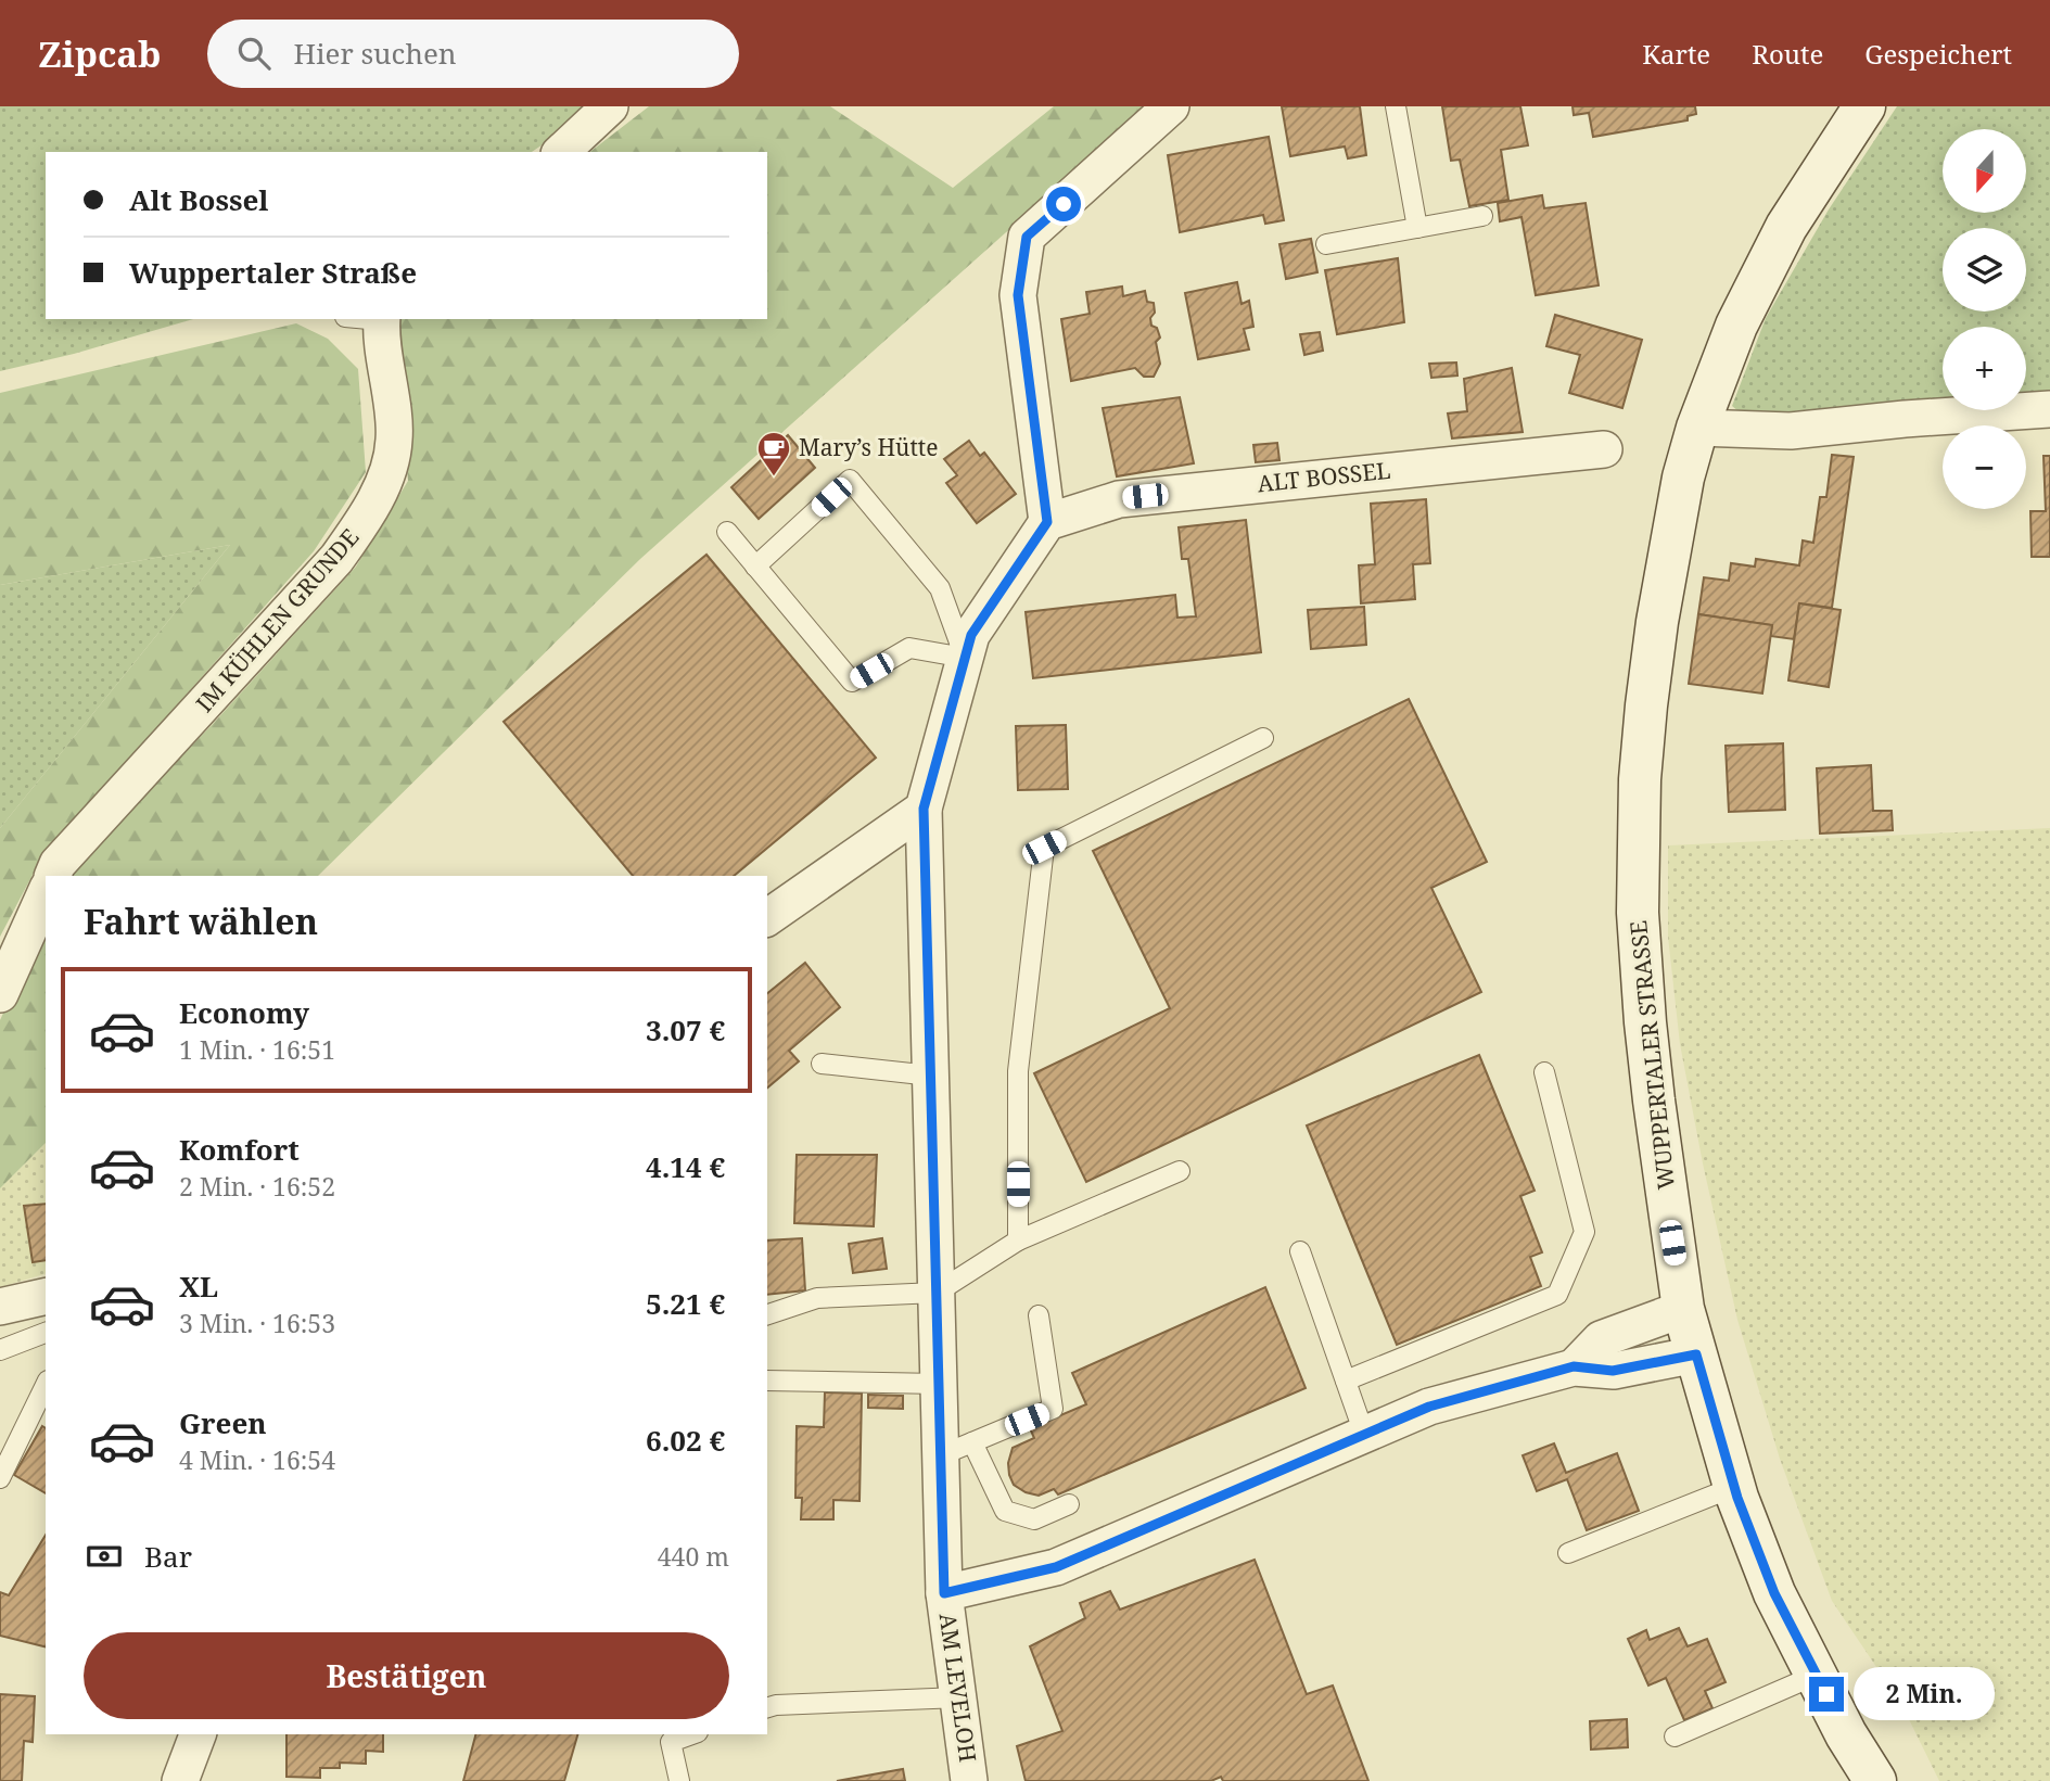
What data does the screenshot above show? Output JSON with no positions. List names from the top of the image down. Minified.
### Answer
{"streets":{"main road":["WUPPERTALER STRASSE"],"street":["ALT BOSSEL","IM KÜHLEN GRUNDE","AM LEVELOH"]},"crossings":[["WUPPERTALER STRASSE","AM LEVELOH"]],"places":{"cafe":["Mary’s Hütte"]},"north":"bottom","page":{"header":"Zipcab","search":"Hier suchen","nav":["Karte","Route","Gespeichert"],"map_buttons":["+","−"],"banner":["Alt Bossel","Wuppertaler Straße"],"heading":"Fahrt wählen","list":[{"name":"Economy","note":"1 Min. · 16:51","value":"3.07 €"},{"name":"Komfort","note":"2 Min. · 16:52","value":"4.14 €"},{"name":"XL","note":"3 Min. · 16:53","value":"5.21 €"},{"name":"Green","note":"4 Min. · 16:54","value":"6.02 €"}],"pay":["Bar","440 m"],"buttons":"Bestätigen","bubble":"2 Min."}}
